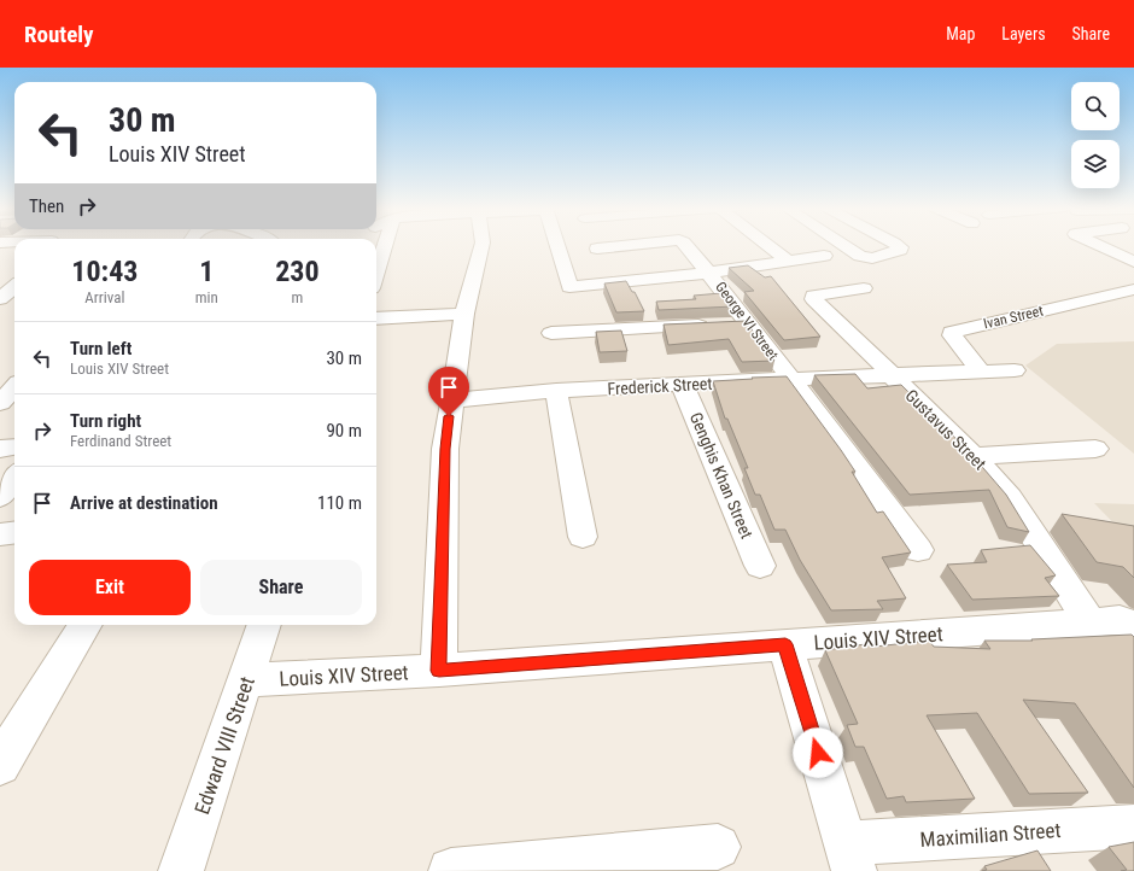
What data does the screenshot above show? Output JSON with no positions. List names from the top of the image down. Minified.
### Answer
{"streets":{"street":["Ivan Street","George VI Street","Frederick Street","Gustavus Street","Genghis Khan Street","Louis XIV Street","Edward VIII Street","Maximilian Street"]},"crossings":[["Ivan Street","Frederick Street"],["George VI Street","Frederick Street"],["Frederick Street","Gustavus Street"],["Frederick Street","Genghis Khan Street"],["Gustavus Street","Louis XIV Street"],["Louis XIV Street","Edward VIII Street"]],"page":{"header":"Routely","nav":["Map","Layers","Share"],"turn":["30 m","Louis XIV Street"],"then":"Then","eta":["10:43","Arrival","1","min","230","m"],"list":[{"name":"Turn left","note":"Louis XIV Street","value":"30 m"},{"name":"Turn right","note":"Ferdinand Street","value":"90 m"},{"name":"Arrive at destination","value":"110 m"}],"buttons":["Exit","Share"]}}
